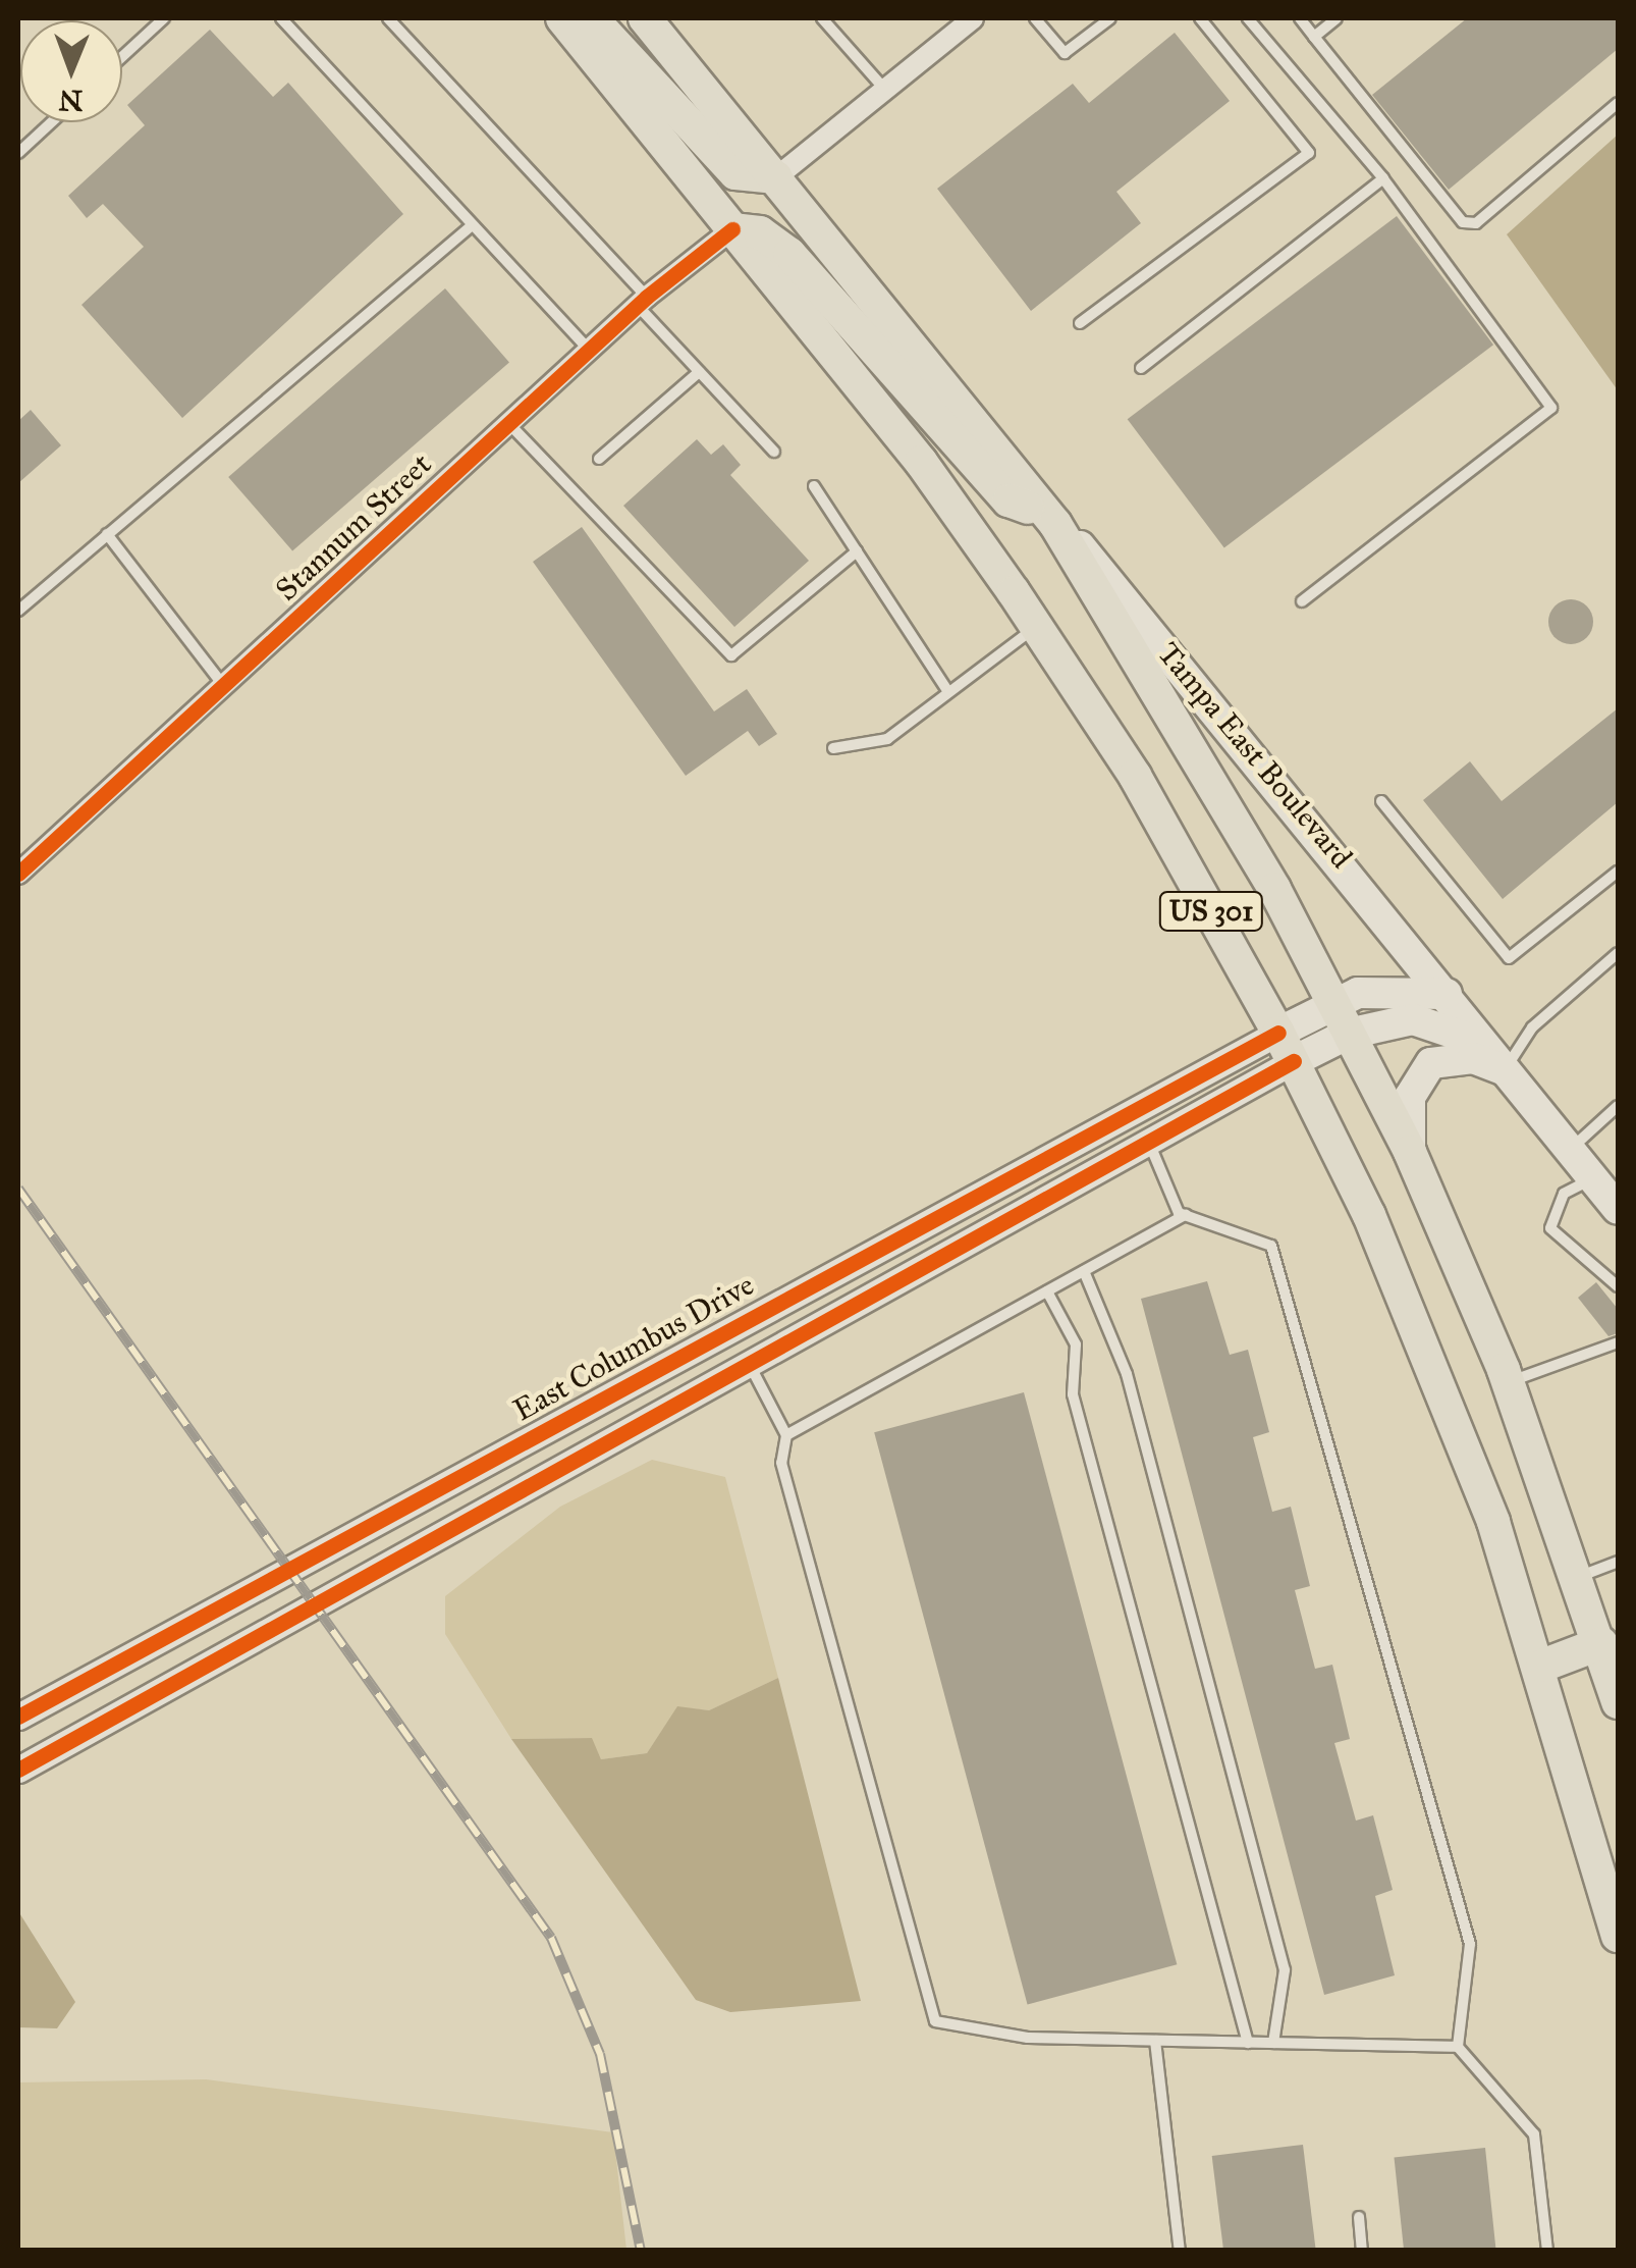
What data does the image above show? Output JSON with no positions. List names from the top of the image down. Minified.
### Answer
{"streets":{"main road":["Tampa East Boulevard","US 301"],"street":["Stannum Street","East Columbus Drive"]},"crossings":[["Stannum Street","US 301"],["Tampa East Boulevard","US 301"],["US 301","East Columbus Drive"]],"north":"bottom"}
